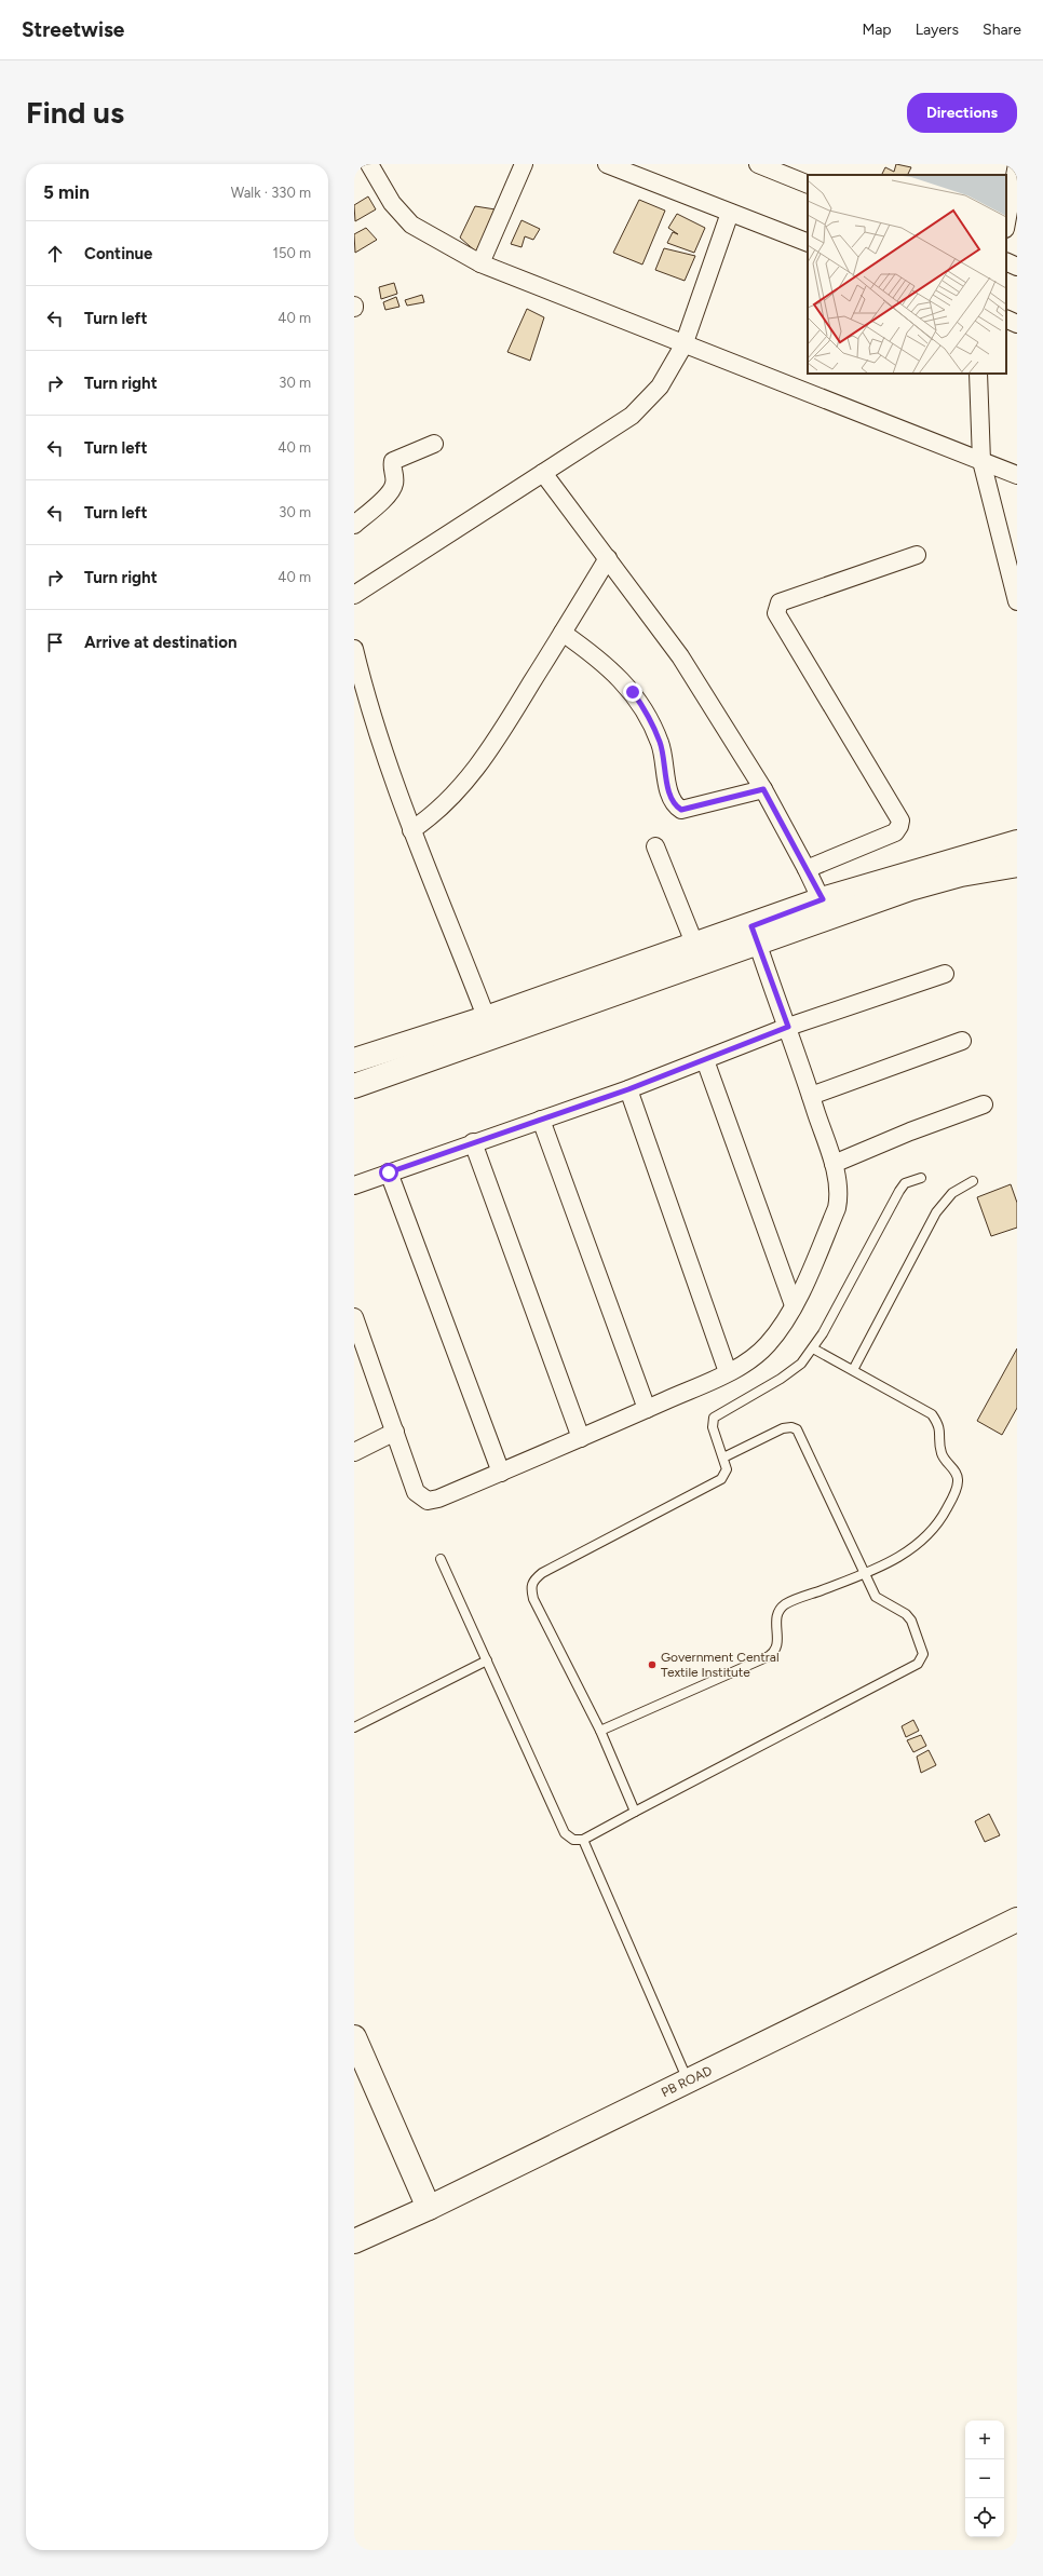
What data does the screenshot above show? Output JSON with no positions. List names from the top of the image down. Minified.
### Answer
{"streets":{"street":["PB ROAD"]},"places":["Government Central Textile Institute"],"page":{"header":"Streetwise","nav":["Map","Layers","Share"],"buttons":"Directions","title":"Find us","heading":["5 min","Walk · 330 m"],"list":[["Continue","150 m"],["Turn left","40 m"],["Turn right","30 m"],["Turn left","40 m"],["Turn left","30 m"],["Turn right","40 m"],"Arrive at destination"],"map_buttons":["+","−"]}}
